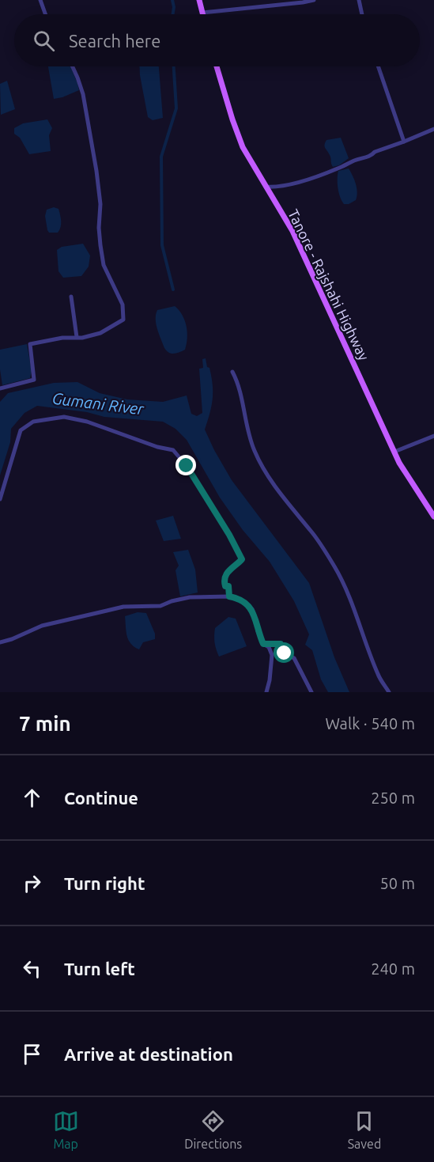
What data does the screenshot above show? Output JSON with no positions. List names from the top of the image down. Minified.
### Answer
{"streets":{"main road":["Tanore - Rajshahi Highway"]},"water":["Gumani River"],"page":{"search":"Search here","heading":["7 min","Walk · 540 m"],"list":[["Continue","250 m"],["Turn right","50 m"],["Turn left","240 m"],"Arrive at destination"],"nav":["Map","Directions","Saved"]}}
